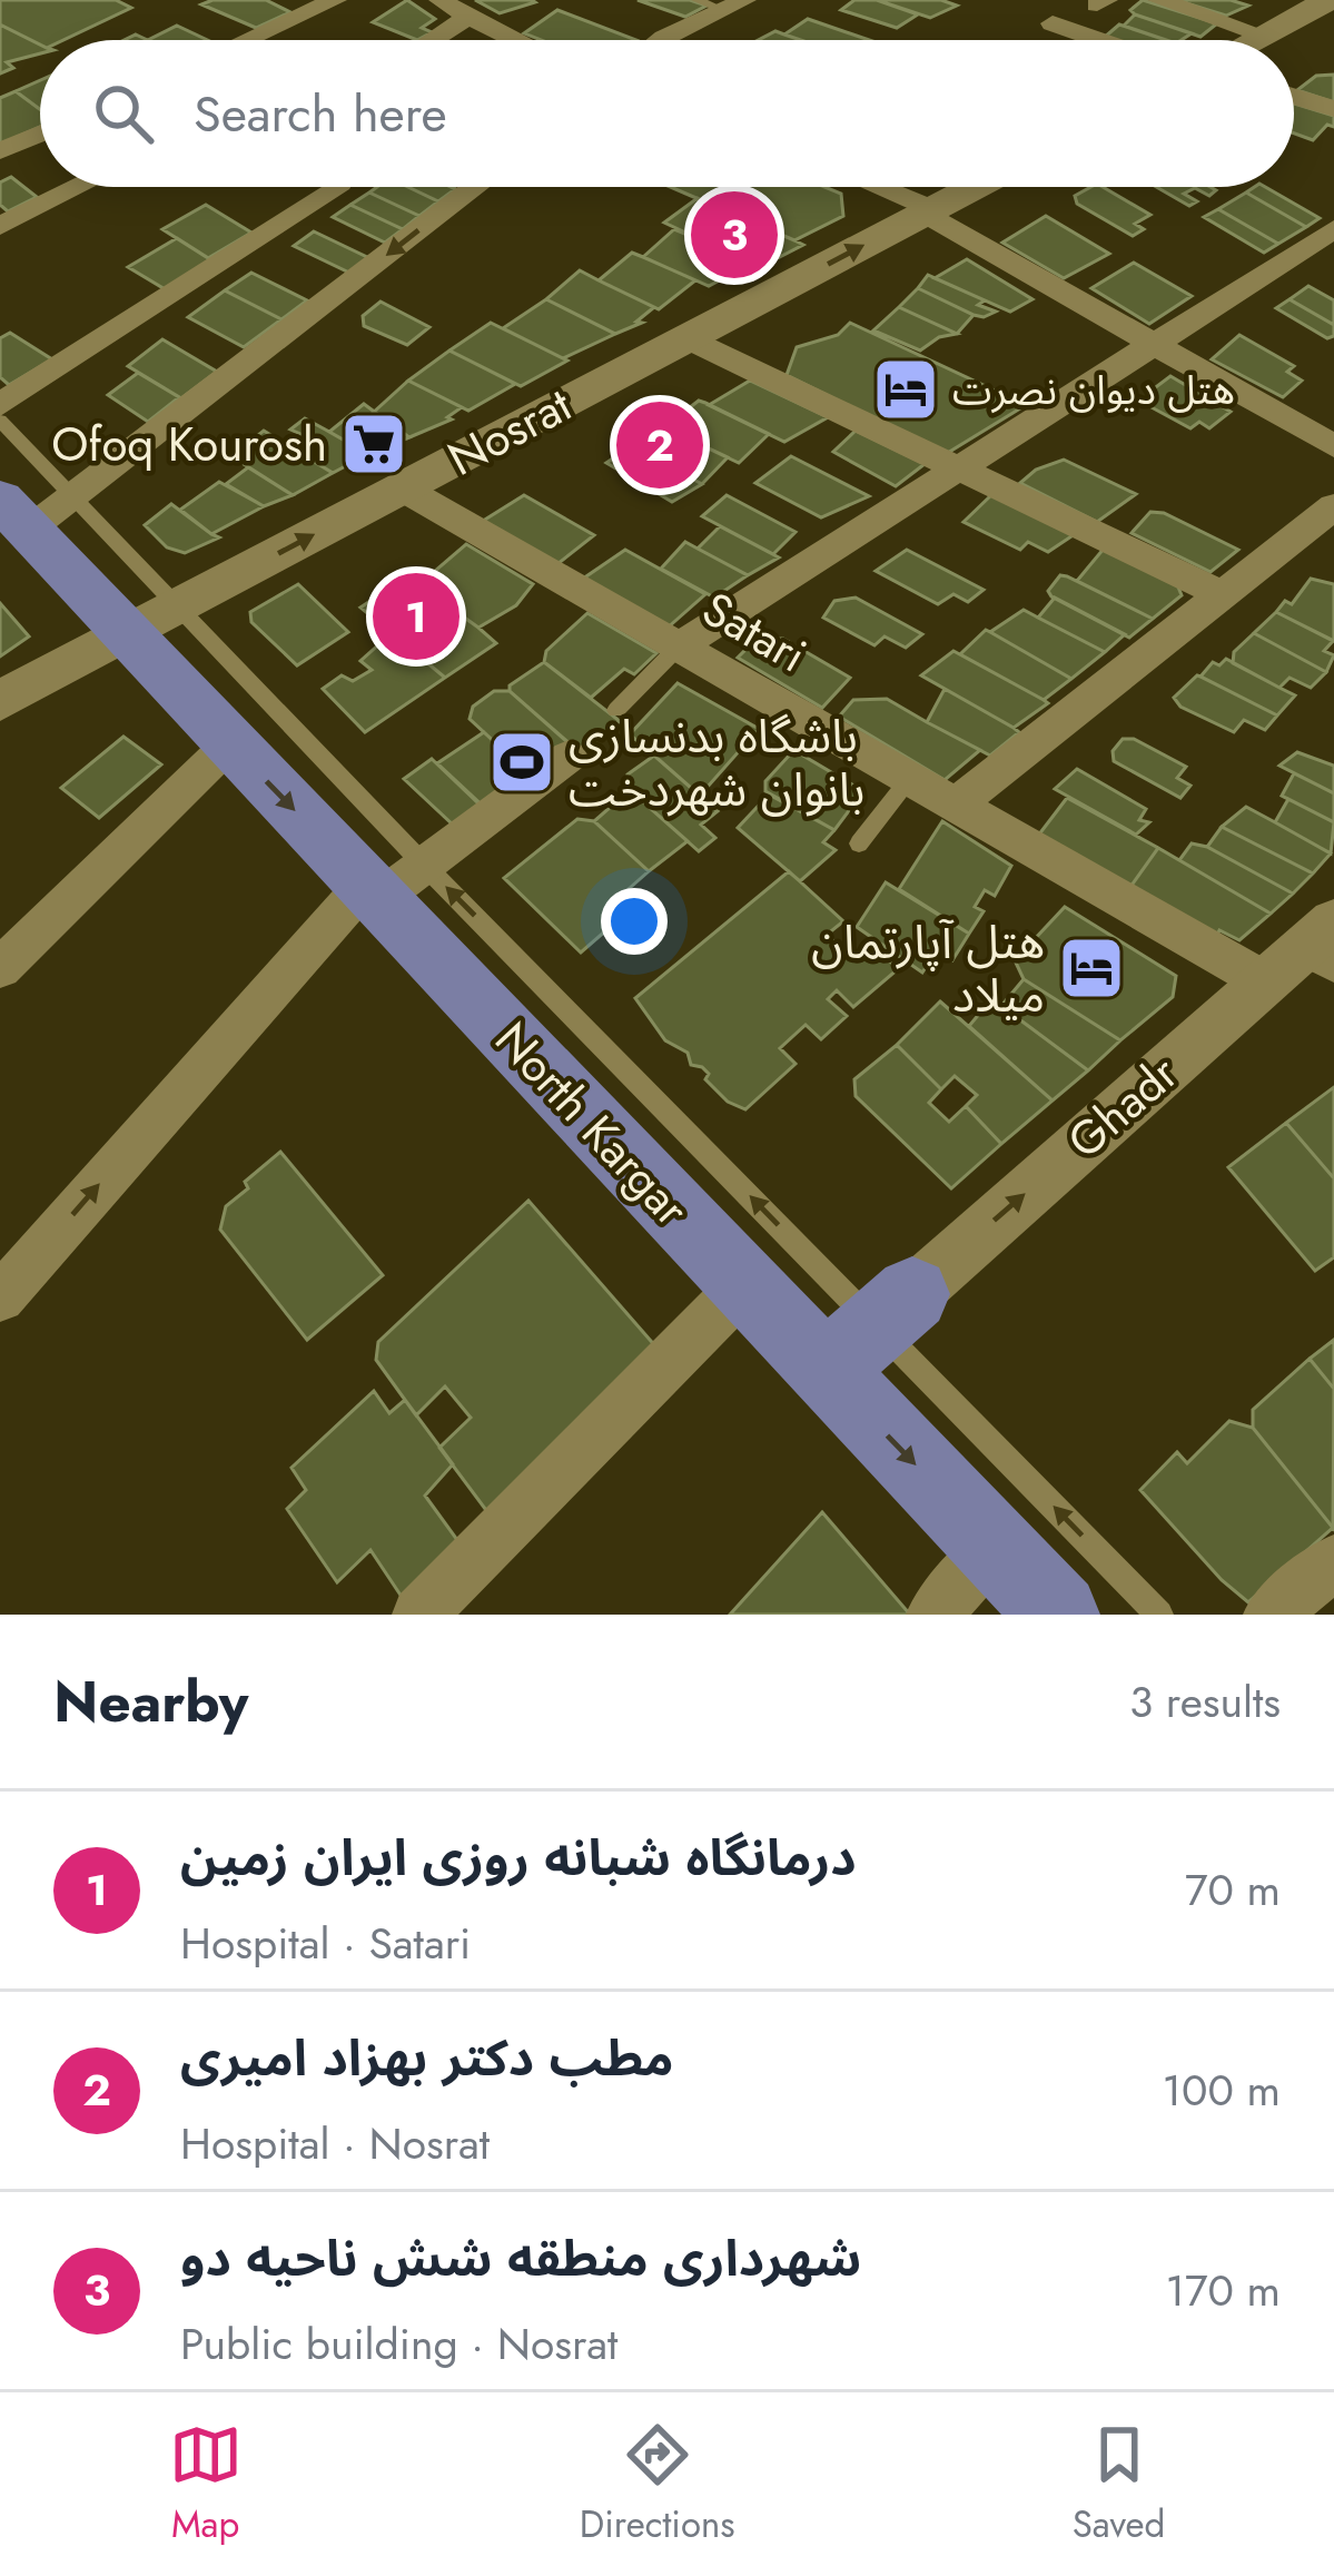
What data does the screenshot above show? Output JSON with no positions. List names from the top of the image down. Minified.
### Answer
{"streets":{"main road":["Nosrat","North Kargar"],"street":["Satari","Ghadr"]},"crossings":[["Nosrat","Satari"],["Nosrat","North Kargar"],["Satari","Ghadr"],["Ghadr","North Kargar"]],"one_way":["Nosrat","Ghadr"],"places":{"hotel":["هتل دیوان نصرت","هتل آپارتمان میلاد"],"supermarket":["Ofoq Kourosh"],"sports":["باشگاه بدنسازی بانوان شهردخت"]},"page":{"search":"Search here","pins":["3","2","1"],"heading":["Nearby","3 results"],"list":[{"mark":"1","name":"درمانگاه شبانه روزی ایران زمین","note":"Hospital · Satari","value":"70 m"},{"mark":"2","name":"مطب دکتر بهزاد امیری","note":"Hospital · Nosrat","value":"100 m"},{"mark":"3","name":"شهرداری منطقه شش ناحیه دو","note":"Public building · Nosrat","value":"170 m"}],"nav":["Map","Directions","Saved"]}}
